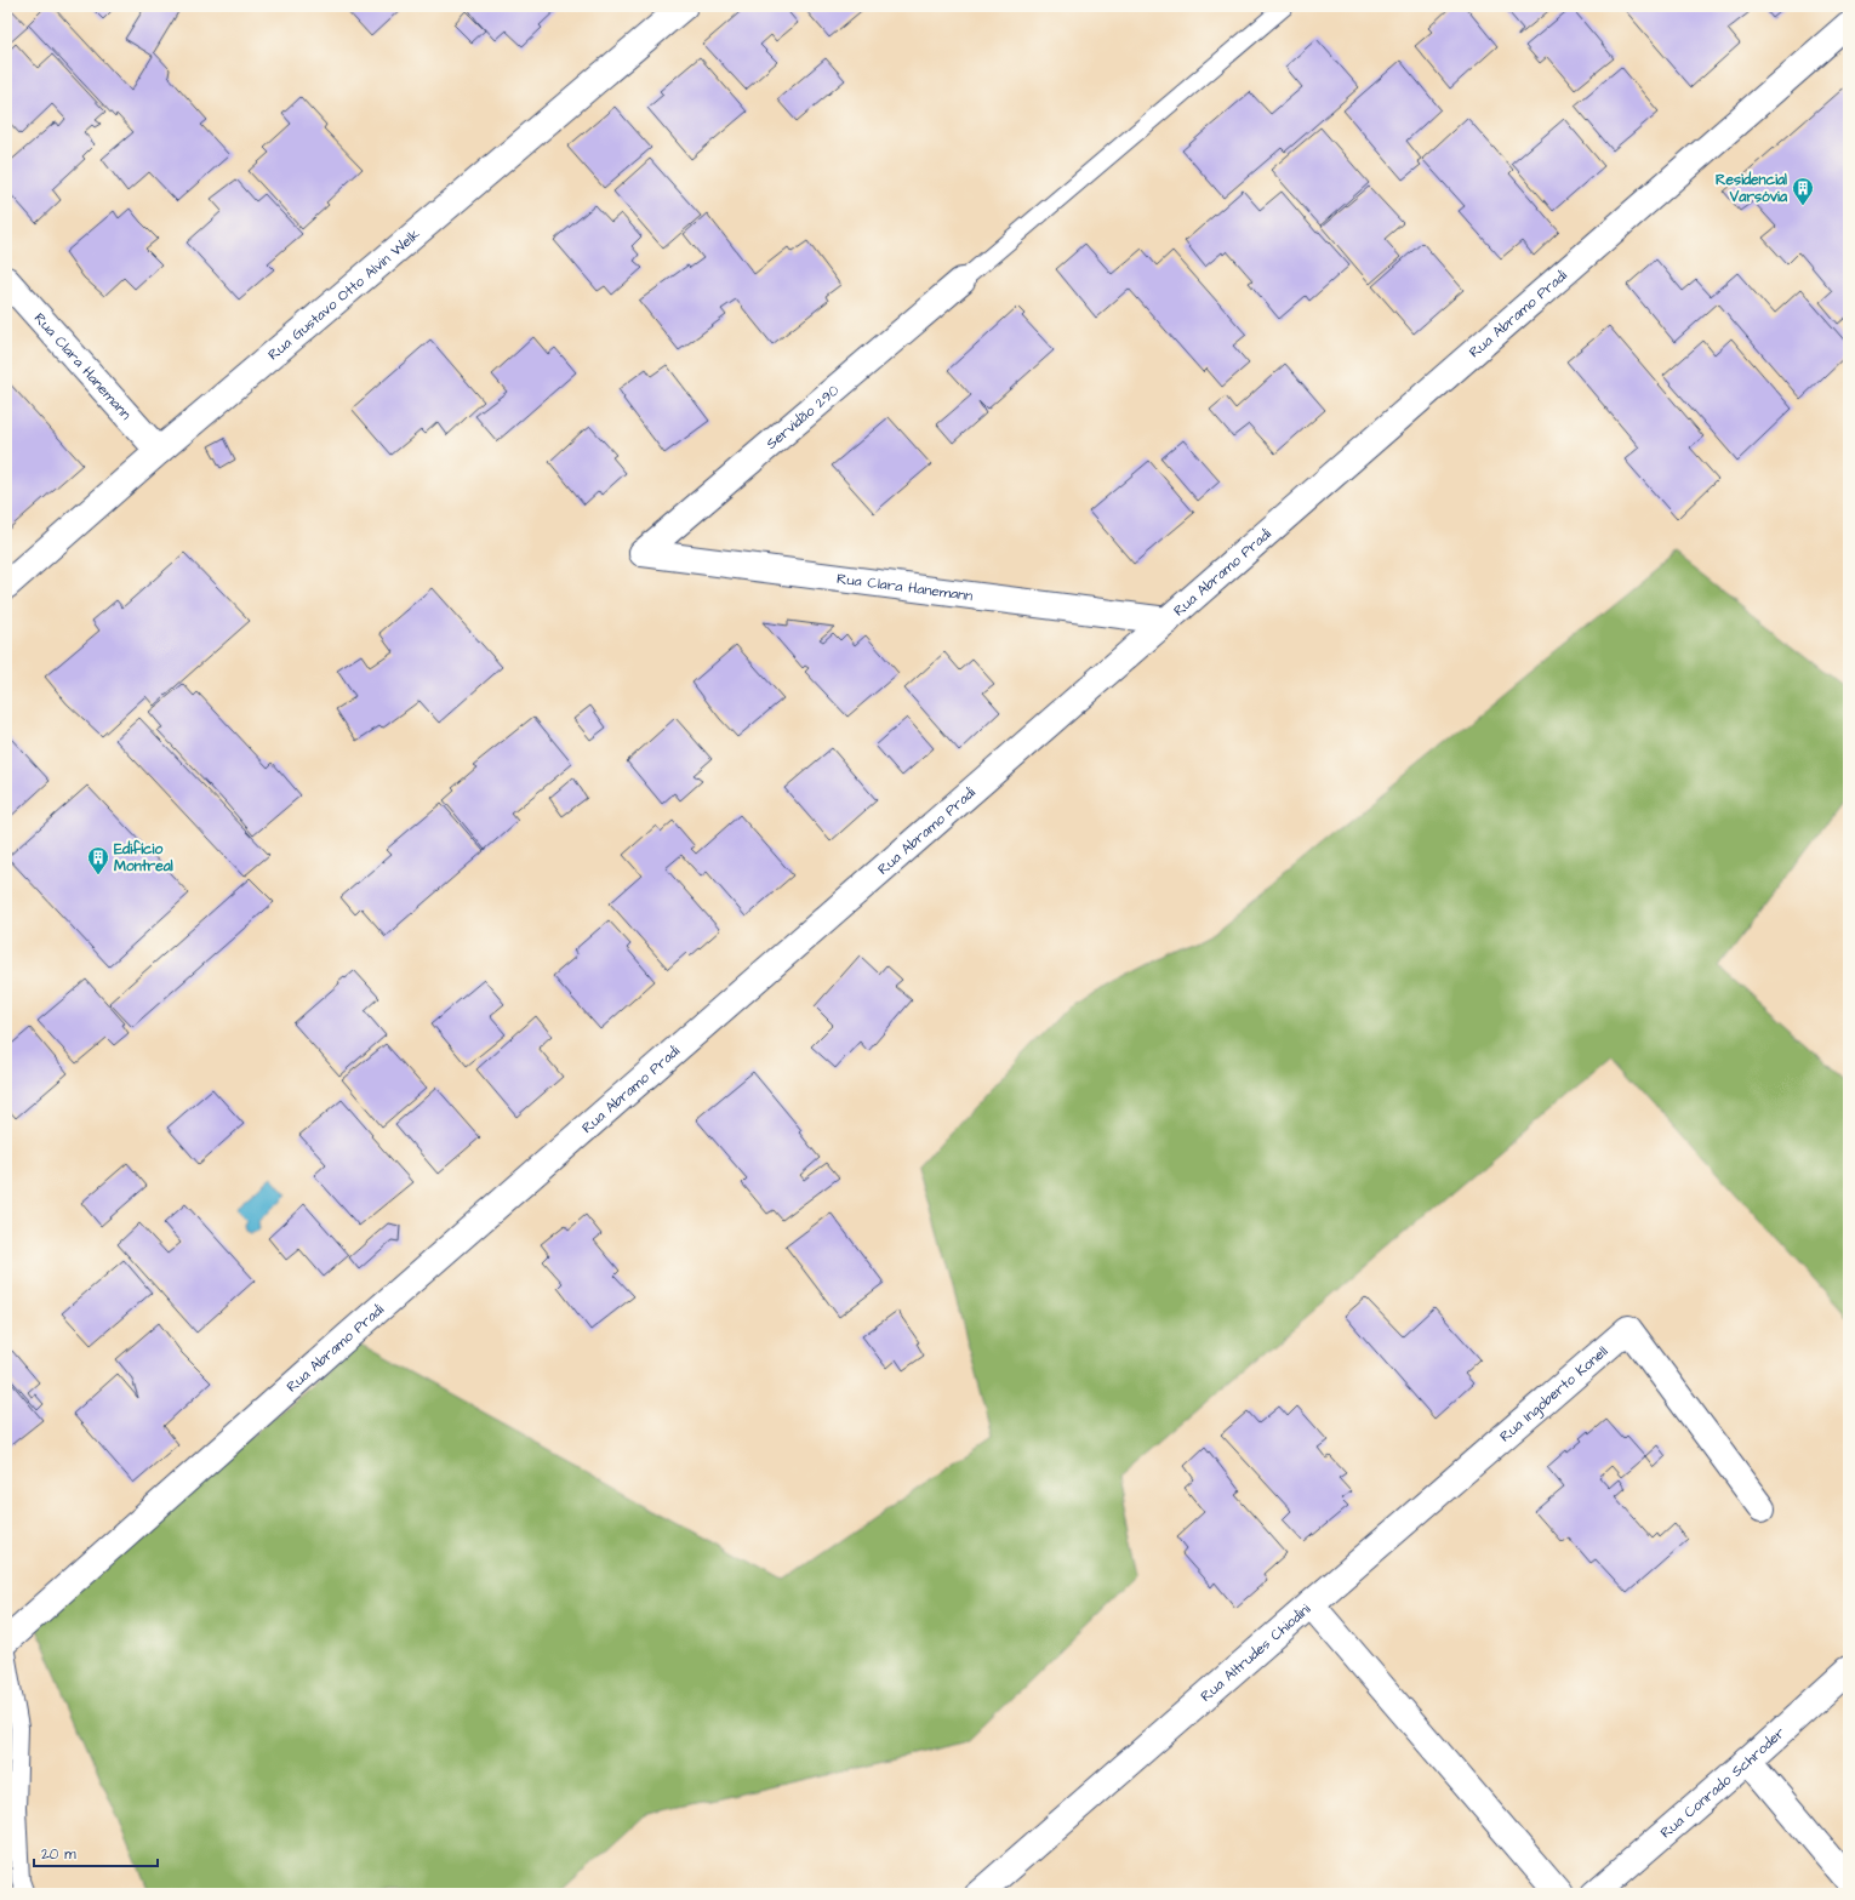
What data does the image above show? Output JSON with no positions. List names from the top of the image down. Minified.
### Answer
{"streets":{"street":["Rua Gustavo Otto Alvin Welk","Rua Abramo Pradi","Rua Clara Hanemann","Servidão 290","Rua Ingoberto Konell","Rua Altrudes Chiodini","Rua Conrado Schroder"]},"crossings":[["Rua Gustavo Otto Alvin Welk","Rua Clara Hanemann"],["Rua Abramo Pradi","Rua Clara Hanemann"],["Rua Clara Hanemann","Servidão 290"],["Rua Ingoberto Konell","Rua Altrudes Chiodini"]],"places":{"building":["Residencial Varsóvia","Edifício Montreal"]},"scale_bar":"20 m"}
